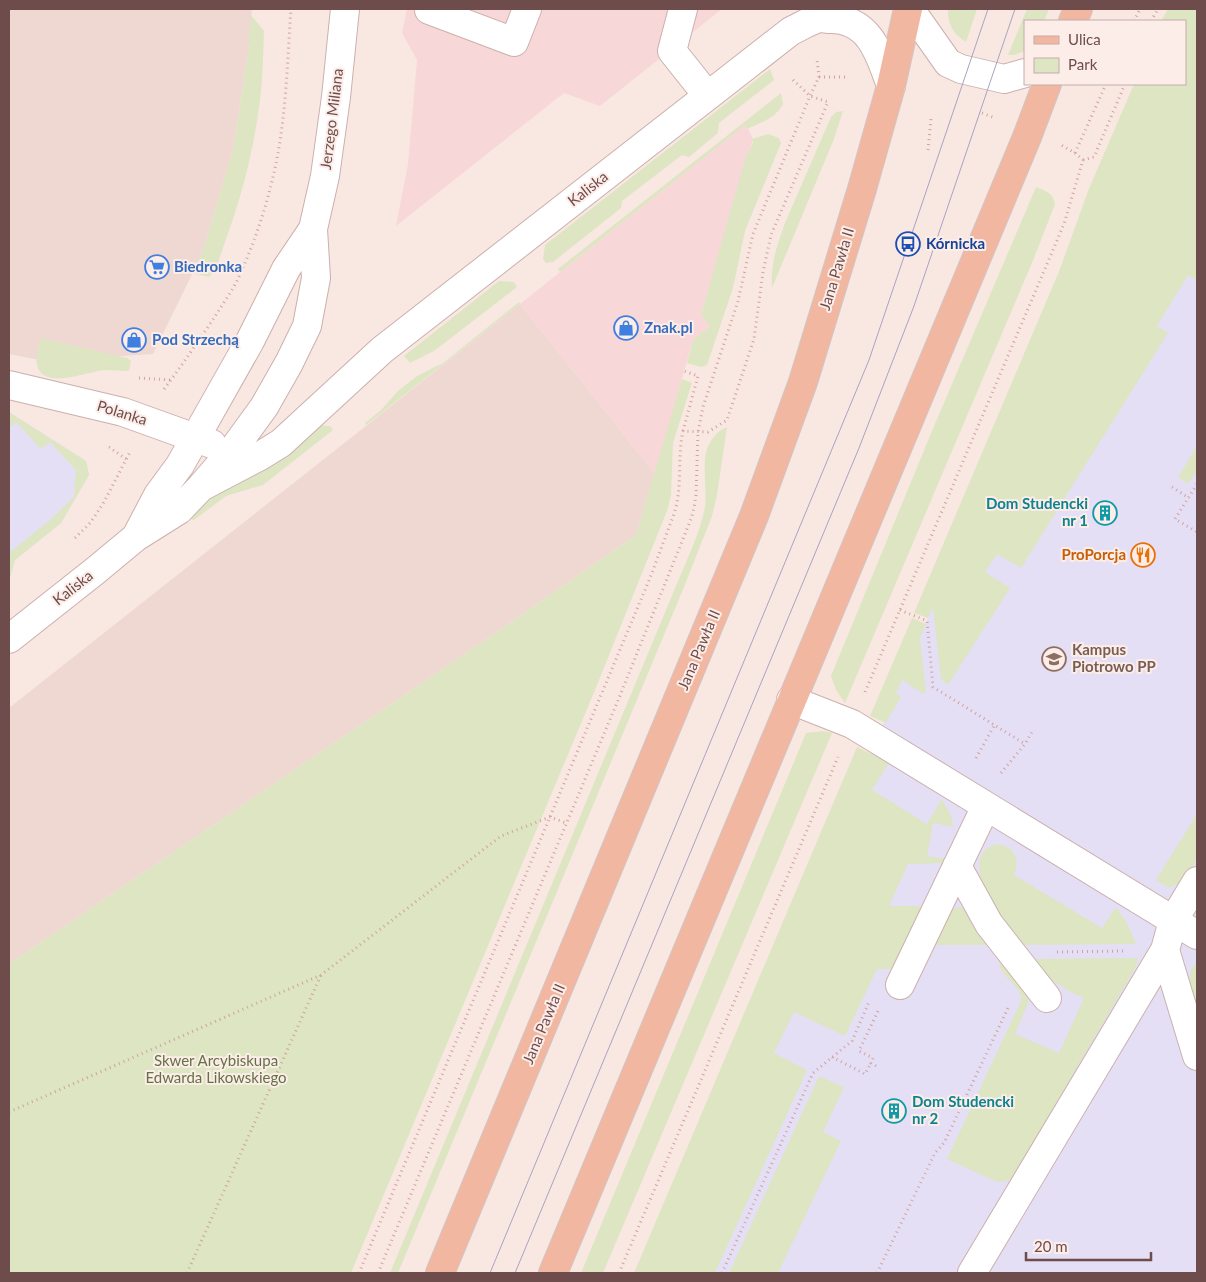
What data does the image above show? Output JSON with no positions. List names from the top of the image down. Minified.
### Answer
{"streets":{"main road":["Jana Pawła II"],"street":["Jerzego Miliana","Kaliska","Polanka"]},"crossings":[["Jerzego Miliana","Kaliska"],["Jerzego Miliana","Polanka"],["Kaliska","Jana Pawła II"],["Kaliska","Polanka"]],"parks":["Skwer Arcybiskupa Edwarda Likowskiego"],"places":{"bus stop":["Kórnicka"],"supermarket":["Biedronka"],"shop":["Znak.pl","Pod Strzechą"],"building":["Dom Studencki nr 1","Dom Studencki nr 2"],"restaurant":["ProPorcja"],"school or university":["Kampus Piotrowo PP"]},"legend":["Ulica","Park"],"scale_bar":"20 m"}
